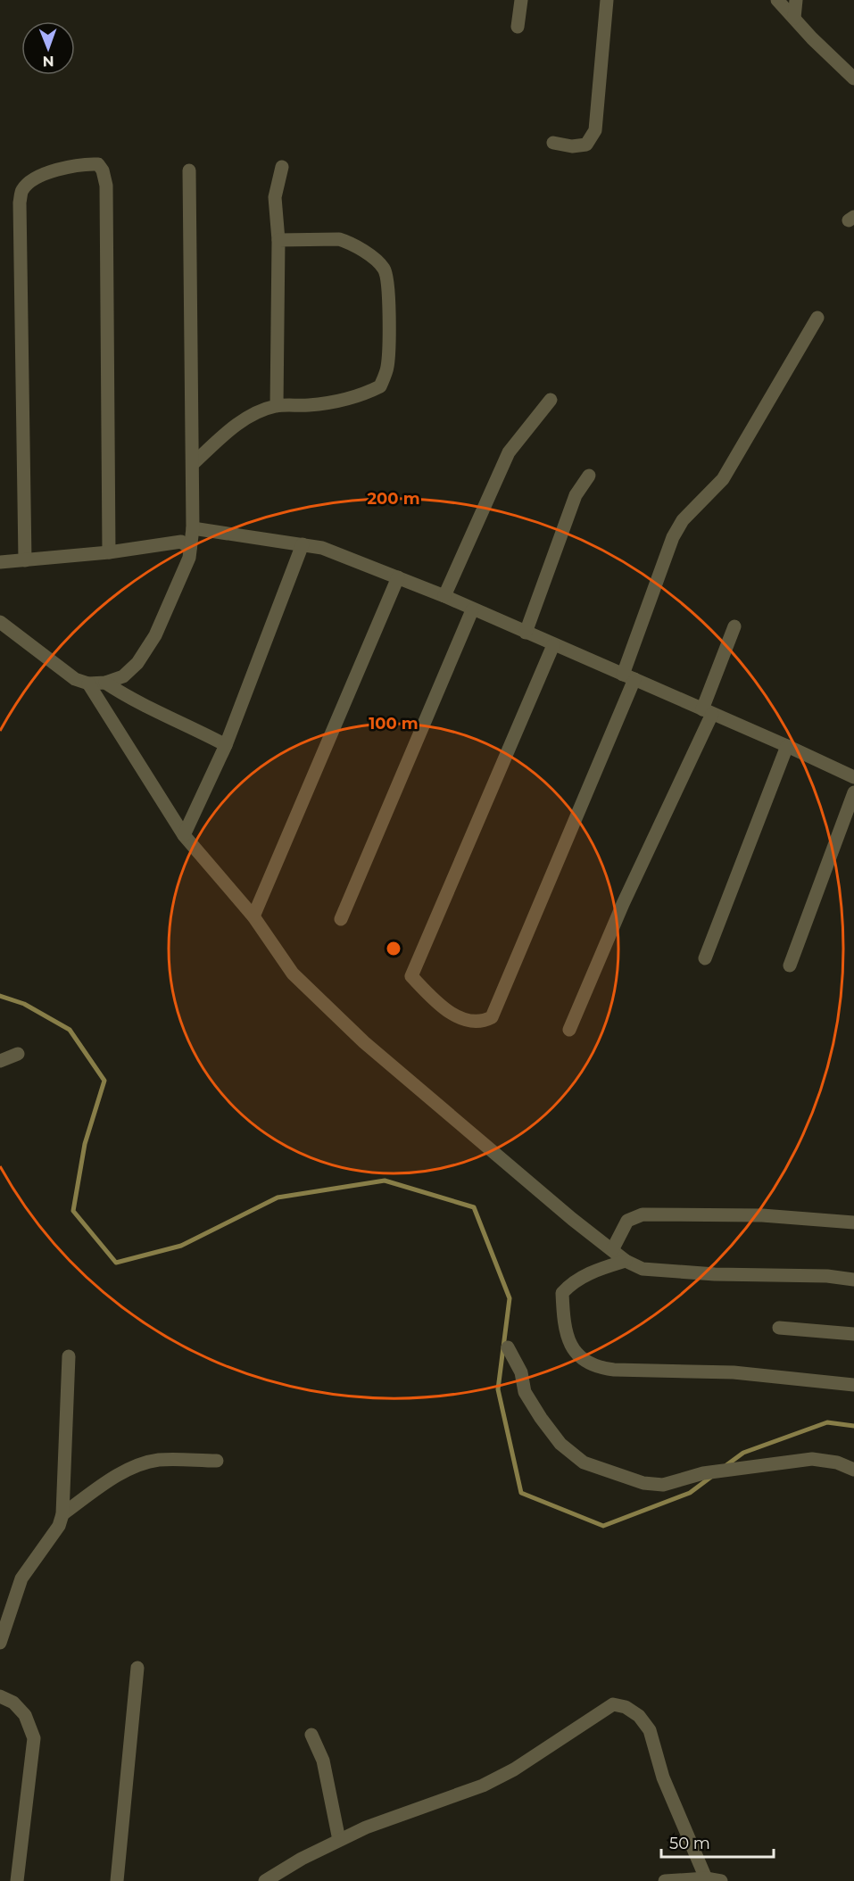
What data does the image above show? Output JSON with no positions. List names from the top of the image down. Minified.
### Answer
{"scale_bar":"50 m","north":"bottom","rings":["200 m","100 m"]}
